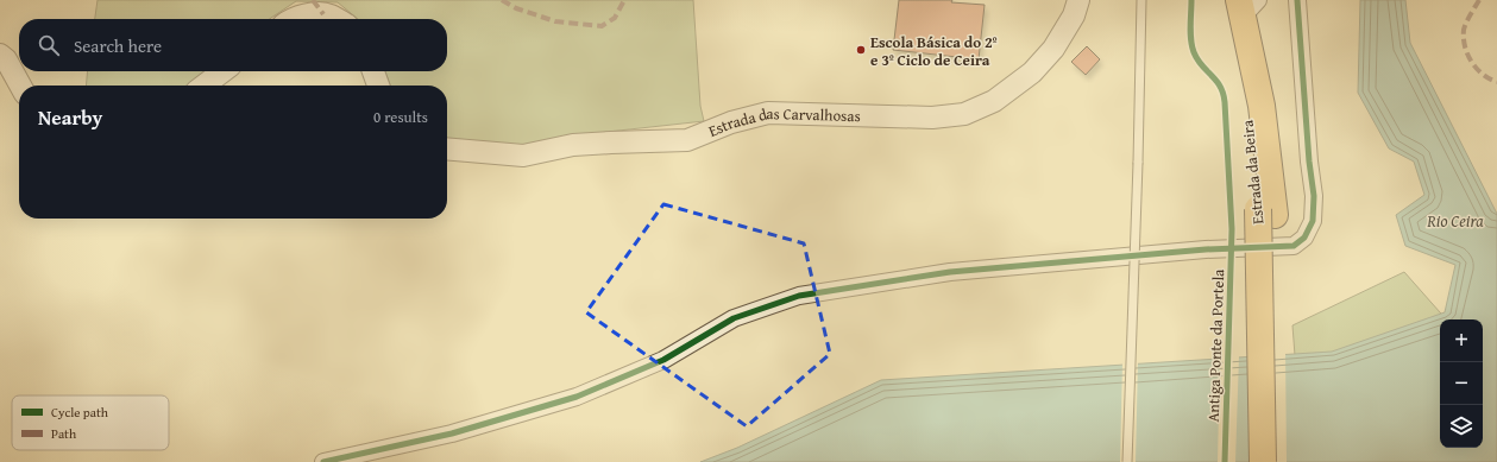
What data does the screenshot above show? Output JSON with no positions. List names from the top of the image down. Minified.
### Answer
{"streets":{"main road":["Estrada da Beira"],"street":["Estrada das Carvalhosas"],"cycle path":["Antiga Ponte da Portela"]},"water":["Rio Ceira"],"places":["Escola Básica do 2º e 3º Ciclo de Ceira"],"legend":["Cycle path","Path"],"page":{"search":"Search here","heading":["Nearby","0 results"],"map_buttons":["+","−"]}}
